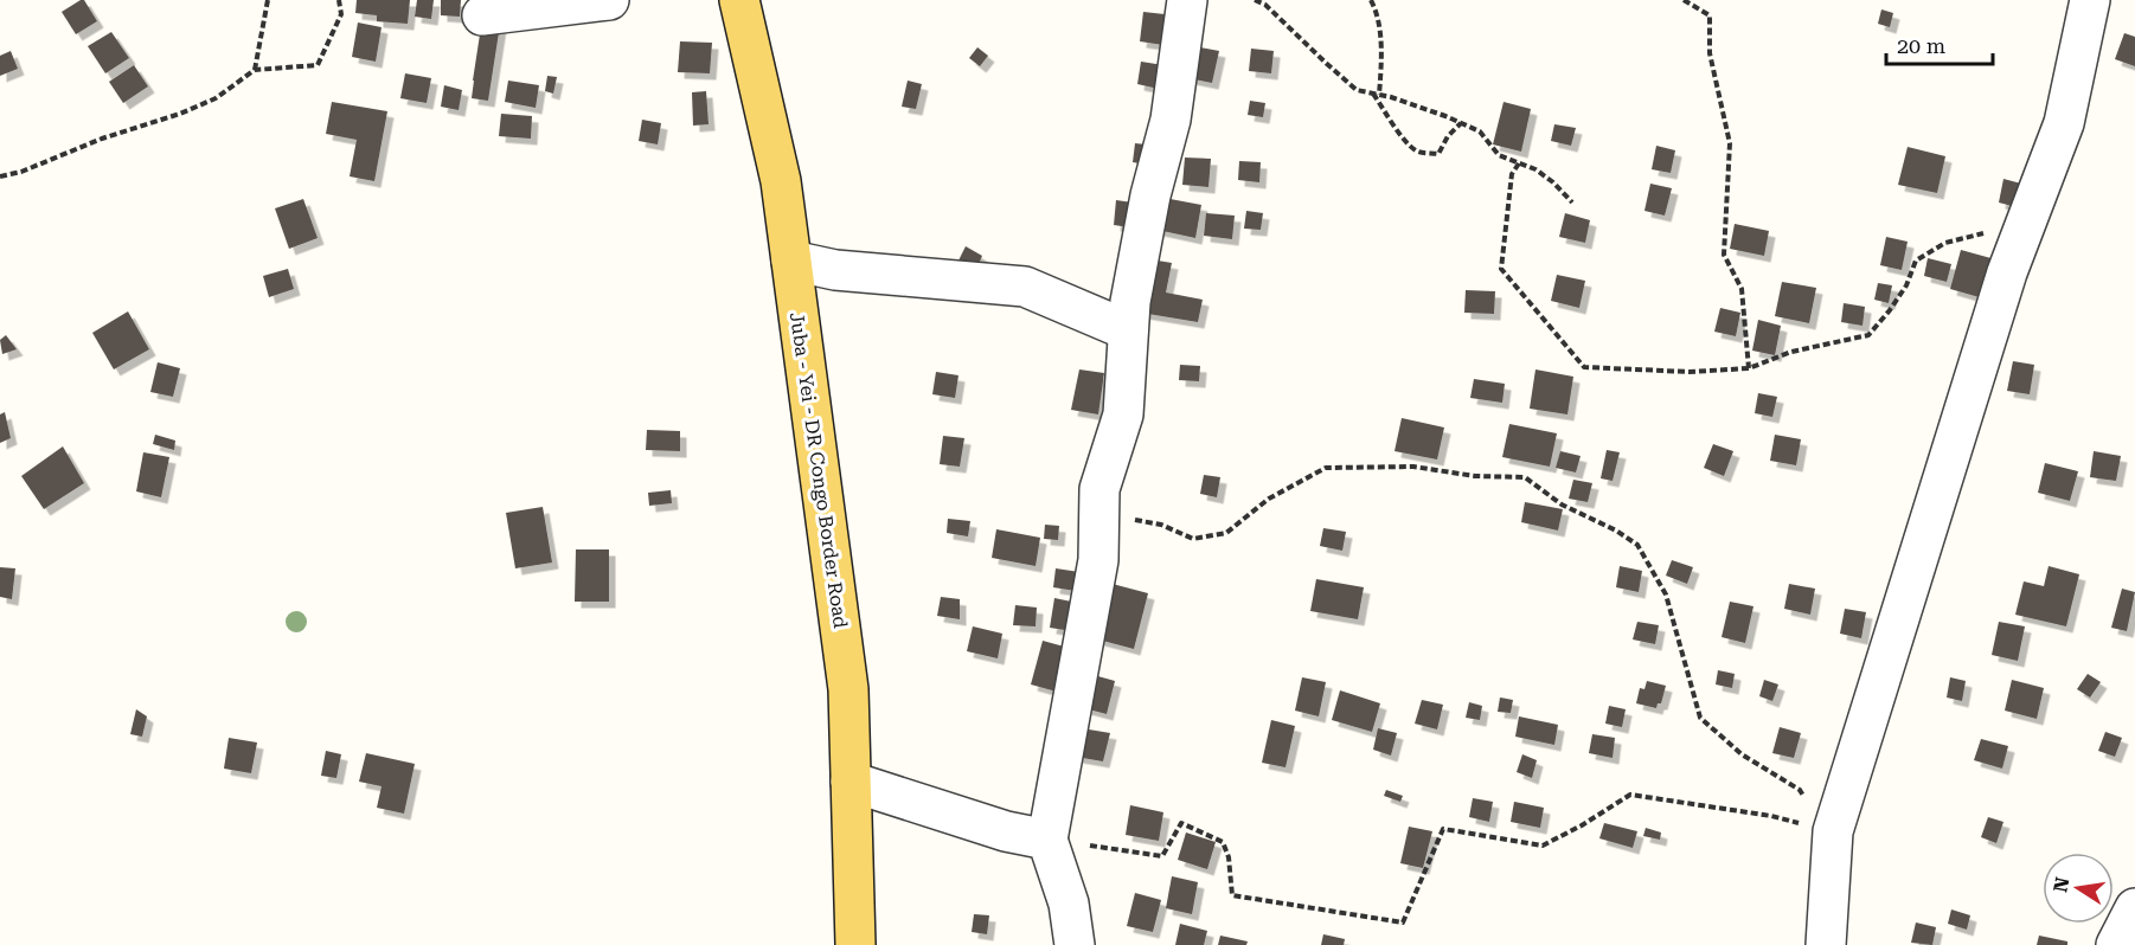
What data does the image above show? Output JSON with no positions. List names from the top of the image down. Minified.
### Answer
{"streets":{"main road":["Juba - Yei - DR Congo Border Road"]},"scale_bar":"20 m","north":"left"}
